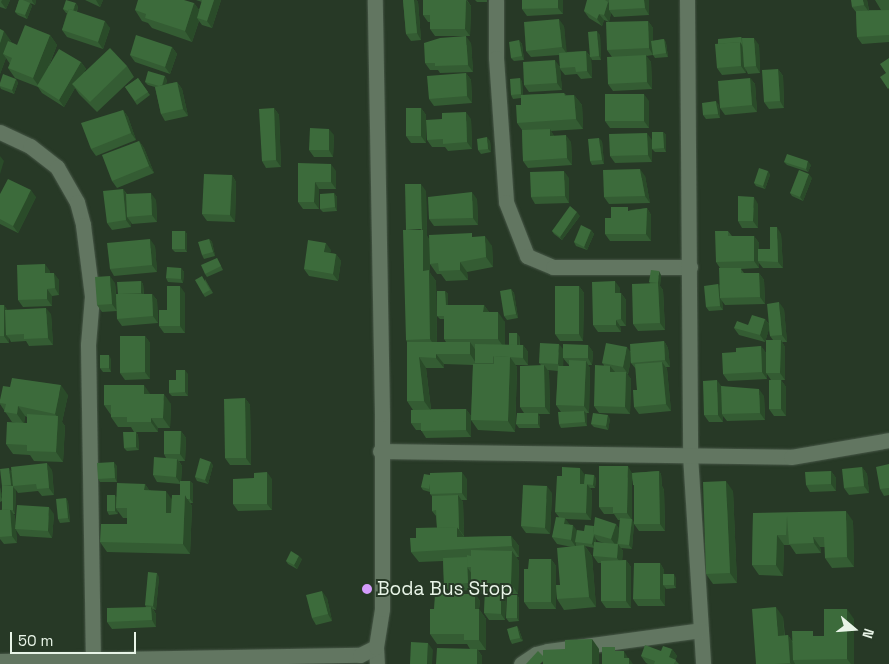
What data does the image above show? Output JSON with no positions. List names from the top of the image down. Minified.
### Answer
{"places":["Boda Bus Stop"],"scale_bar":"50 m","north":"right"}
